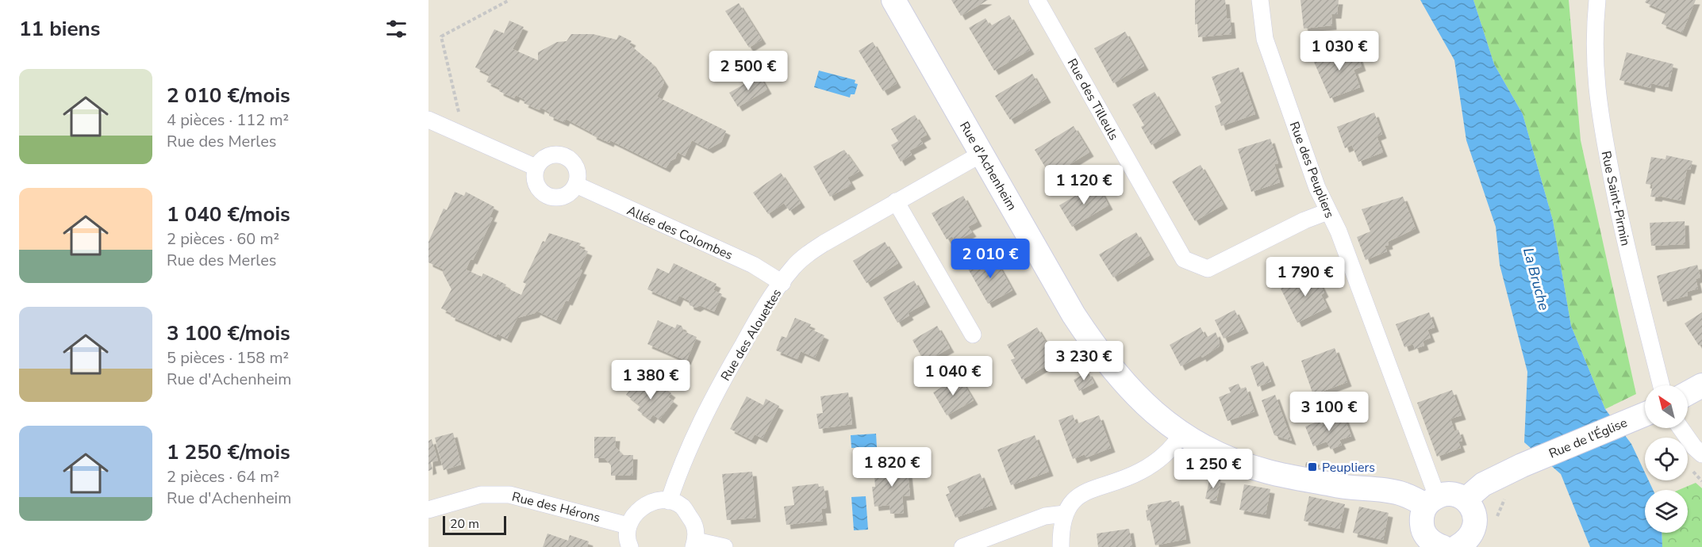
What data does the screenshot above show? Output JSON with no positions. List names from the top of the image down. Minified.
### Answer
{"streets":{"main road":["Rue d'Achenheim","Rue de l'Église"],"street":["Rue des Tilleuls","Rue des Peupliers","Rue Saint-Pirmin","Allée des Colombes","Rue des Alouettes","Rue des Hérons"]},"crossings":[["Rue des Tilleuls","Rue des Peupliers"],["Rue d'Achenheim","Rue des Peupliers"],["Rue d'Achenheim","Rue des Alouettes"],["Allée des Colombes","Rue des Alouettes"]],"water":["La Bruche"],"places":{"transit":["Peupliers"]},"scale_bar":"20 m","north":"top left","page":{"heading":"11 biens","price":["1 030 €","2 500 €","1 120 €","2 010 €","1 790 €","3 230 €","1 040 €","1 380 €","3 100 €","1 820 €","1 250 €"],"list":[{"name":"2 010 €/mois","note":"4 pièces · 112 m² · Rue des Merles"},{"name":"1 040 €/mois","note":"2 pièces · 60 m² · Rue des Merles"},{"name":"3 100 €/mois","note":"5 pièces · 158 m² · Rue d'Achenheim"},{"name":"1 250 €/mois","note":"2 pièces · 64 m² · Rue d'Achenheim"}],"scale":"20 m"}}
